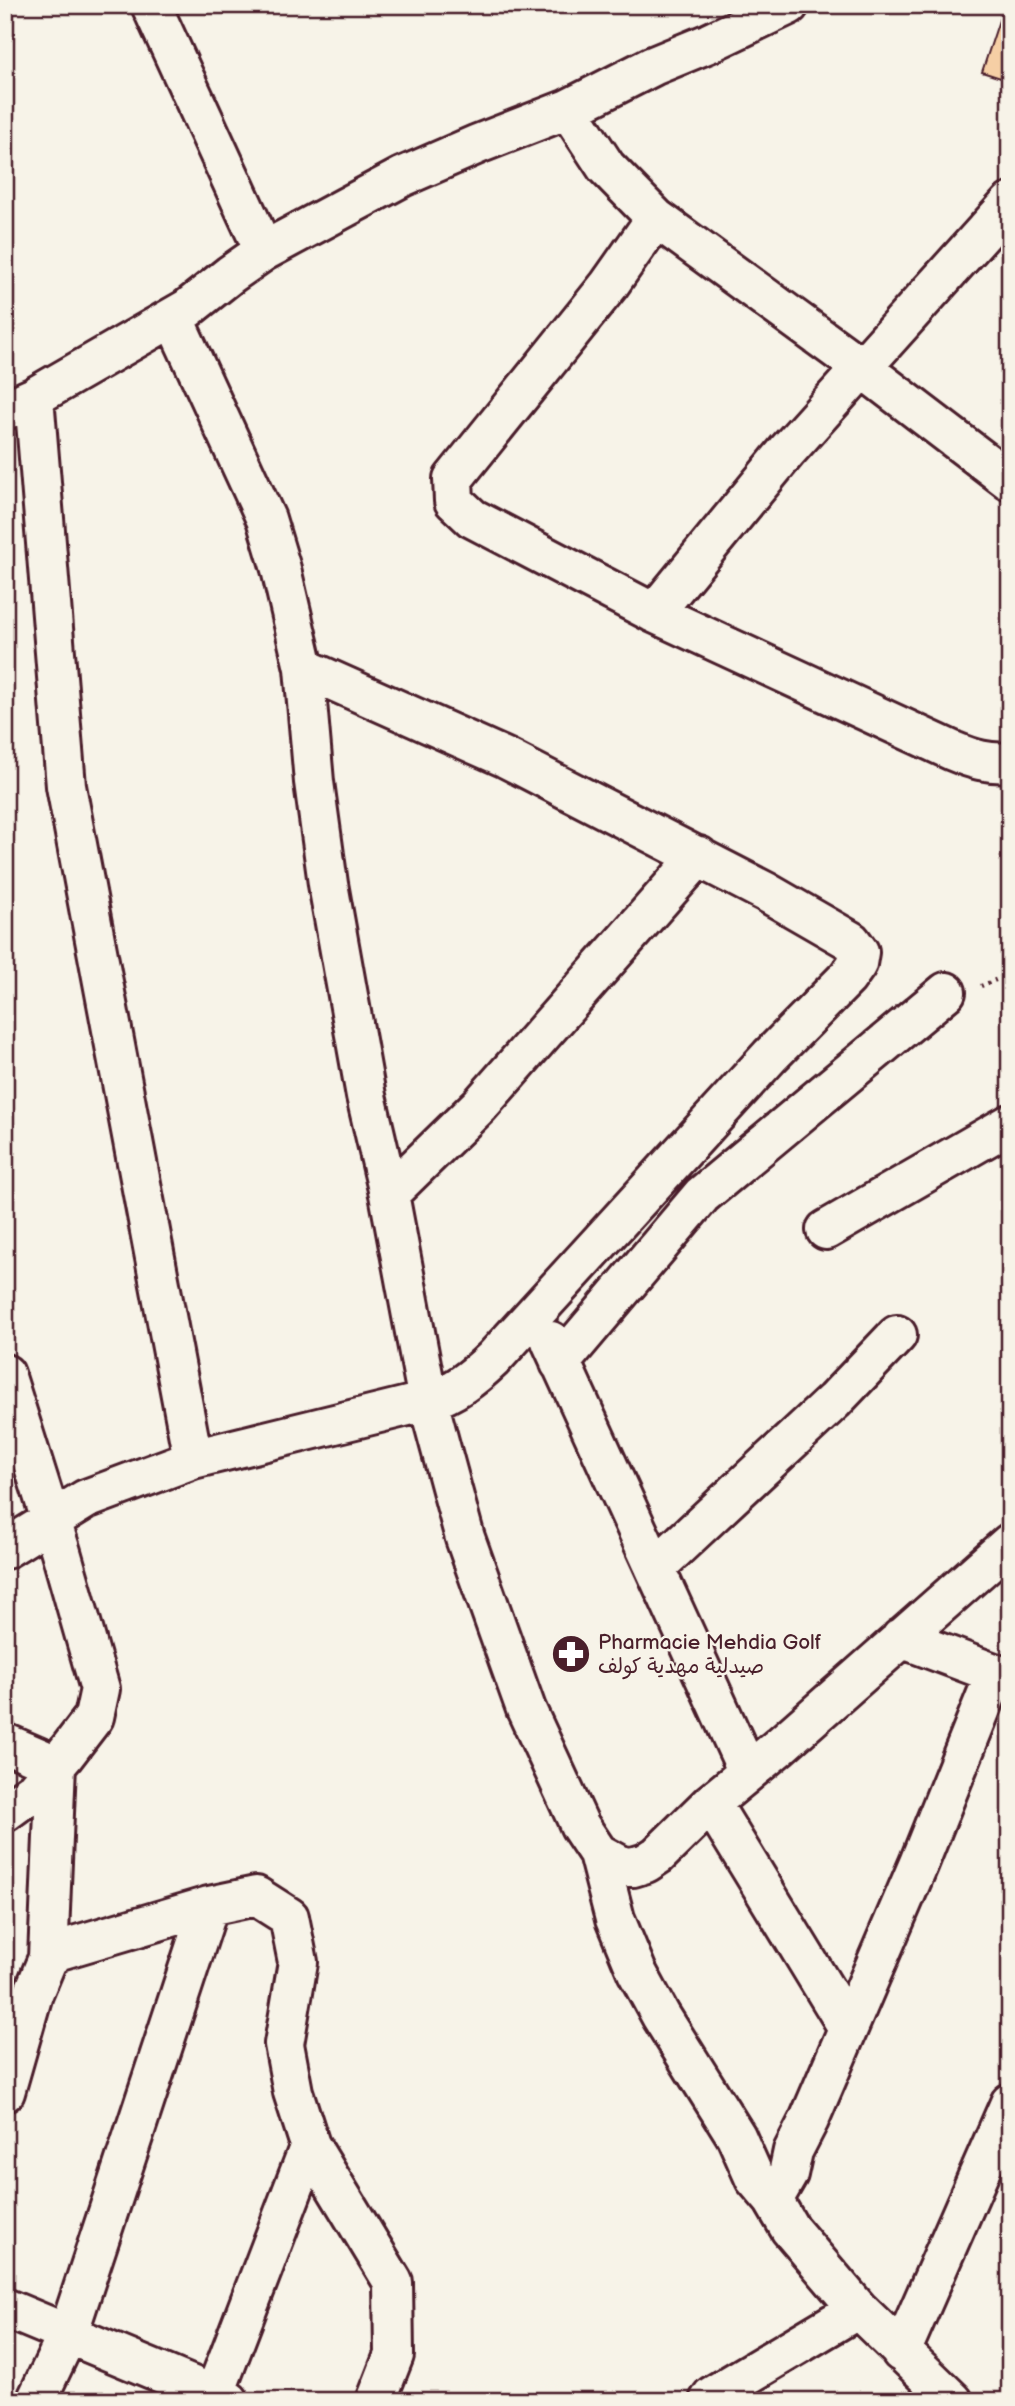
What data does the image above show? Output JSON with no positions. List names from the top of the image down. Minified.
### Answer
{"places":{"pharmacy":["Pharmacie Mehdia Golf صيدلية مهدية كولف"]}}
